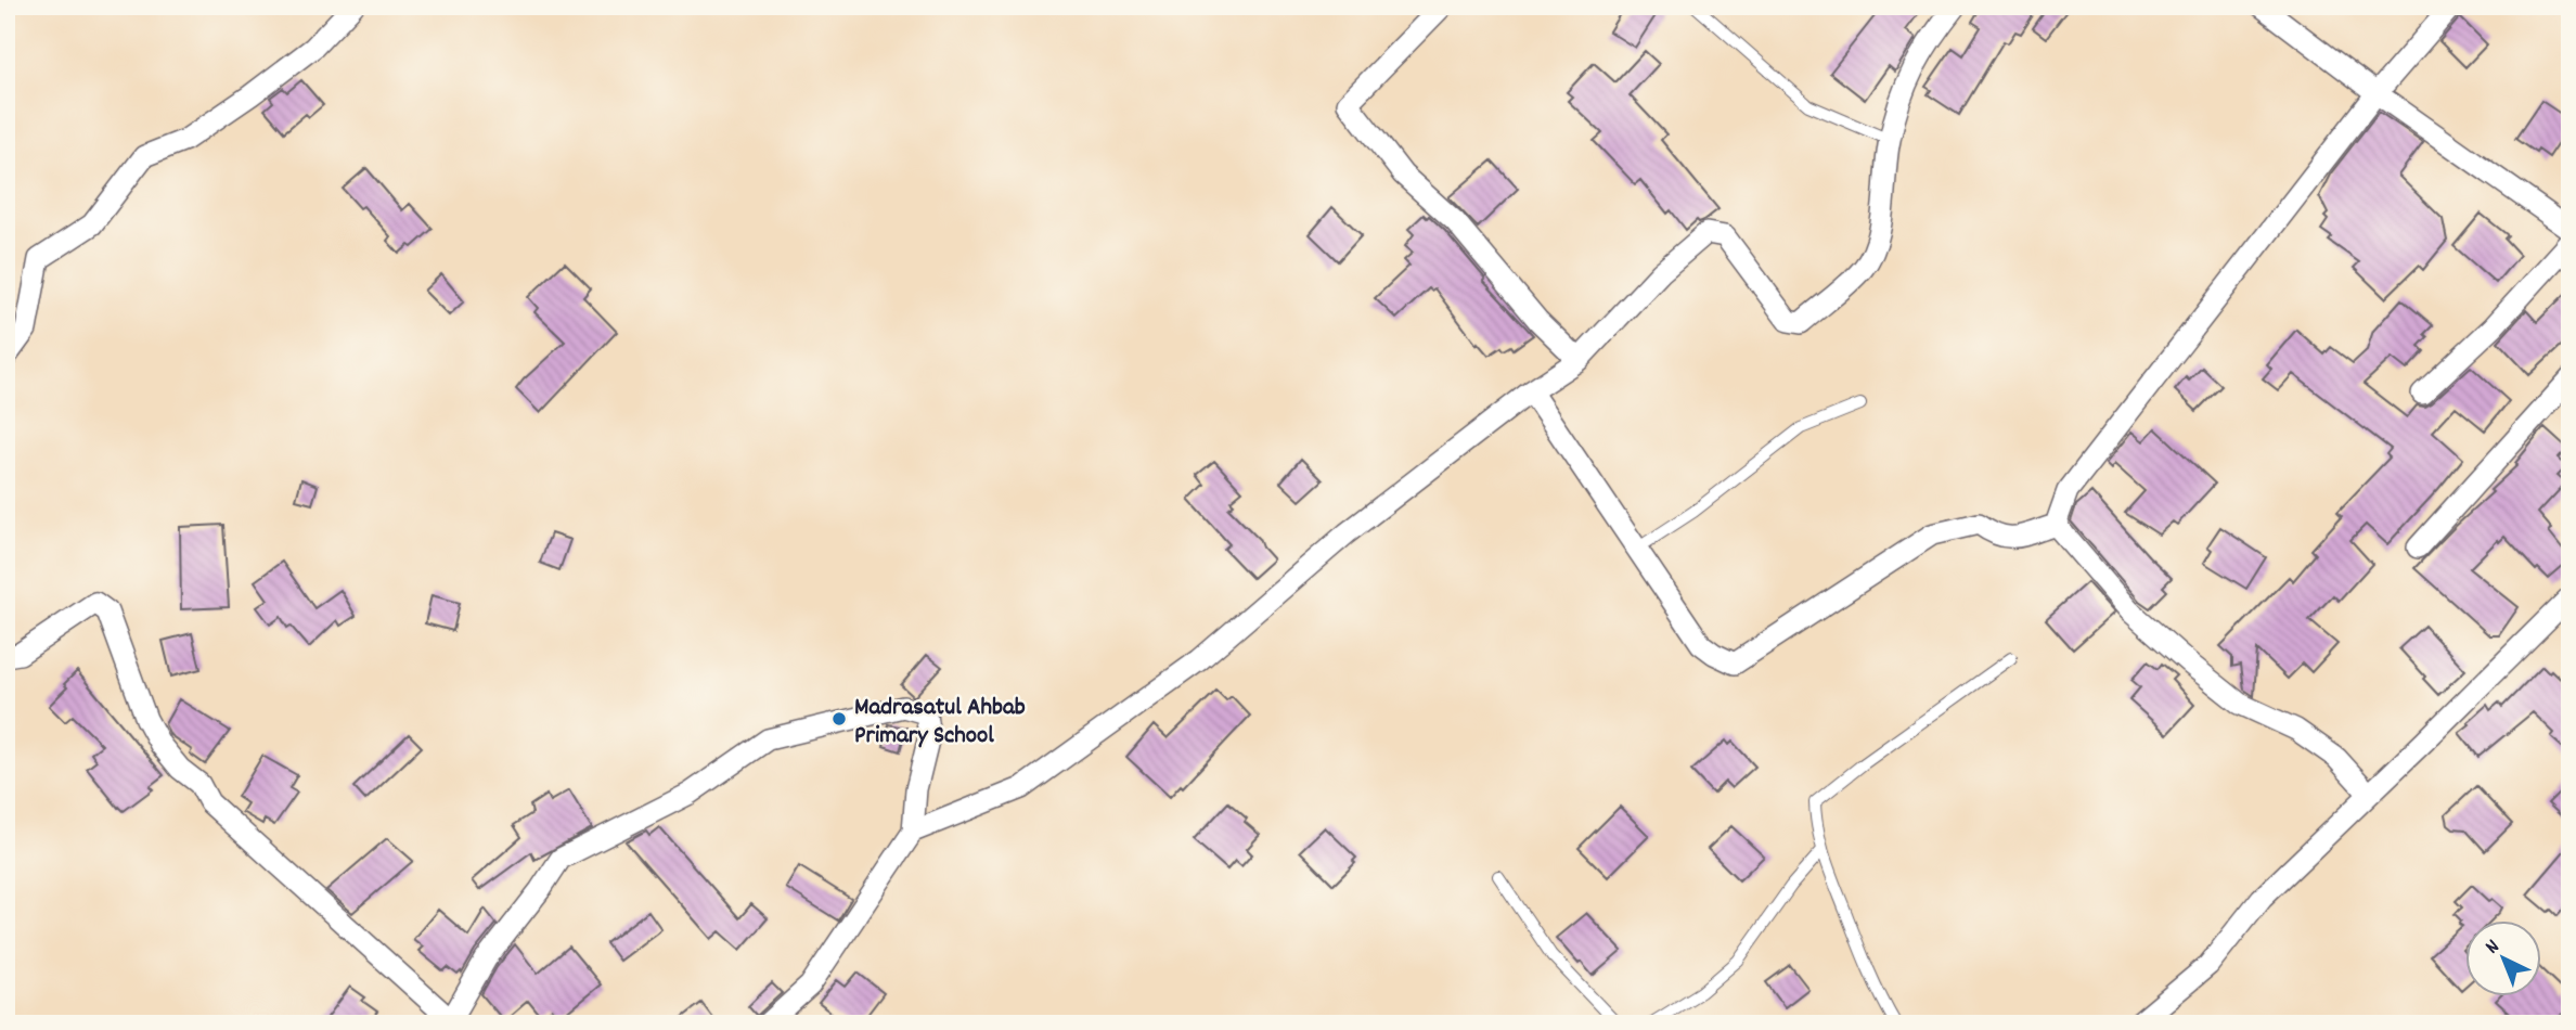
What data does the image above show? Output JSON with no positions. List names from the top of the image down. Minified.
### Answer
{"places":["Madrasatul Ahbab Primary School"],"north":"top left"}
